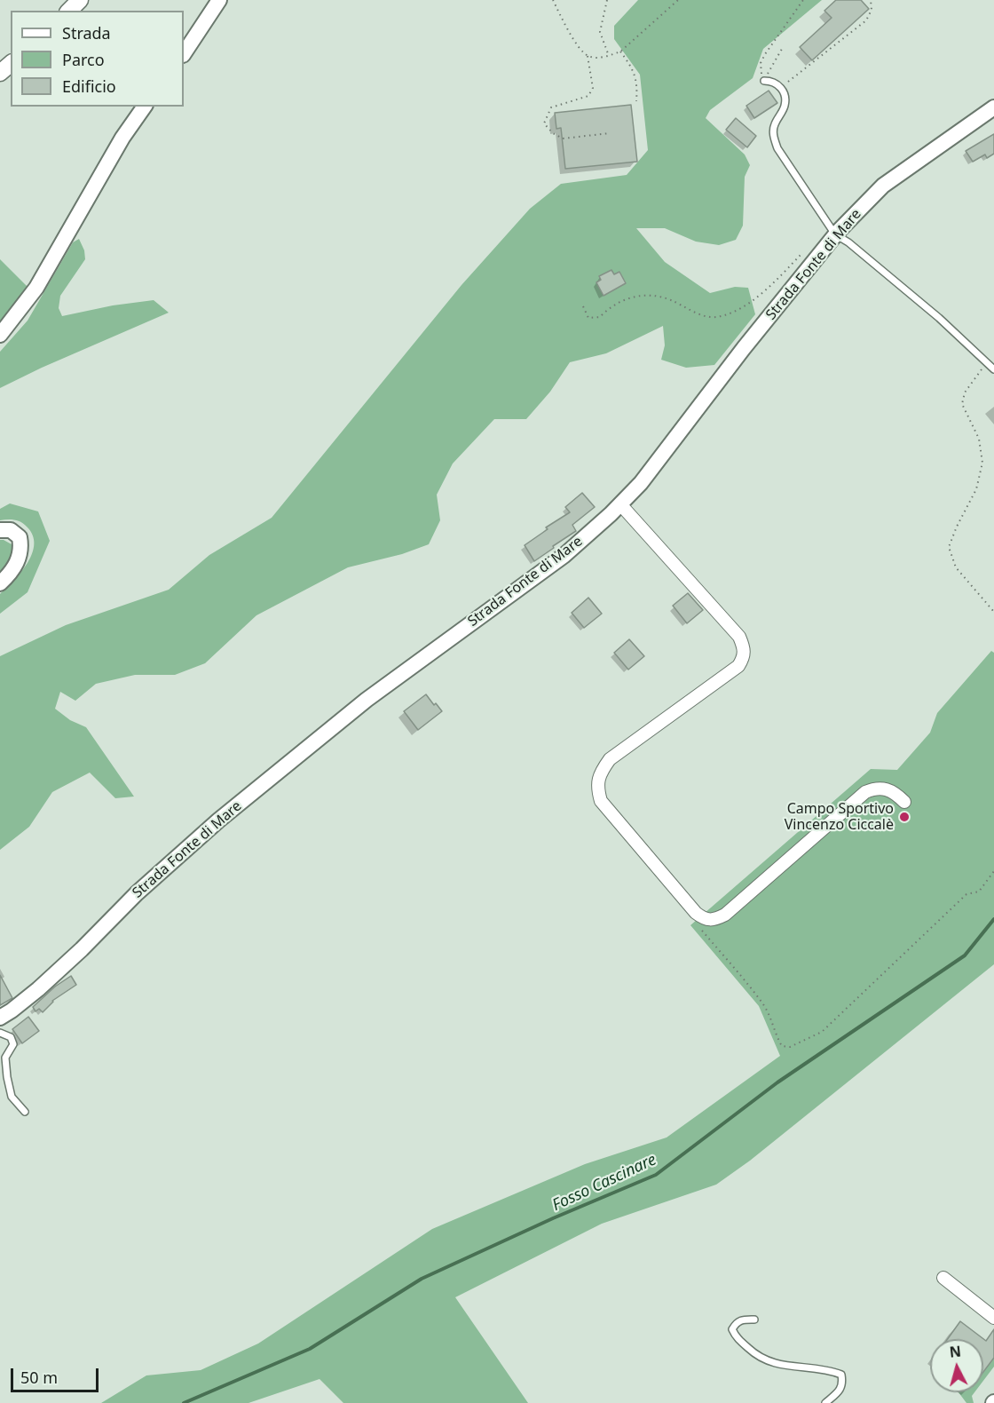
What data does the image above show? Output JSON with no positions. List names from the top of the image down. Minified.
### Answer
{"streets":{"street":["Strada Fonte di Mare"]},"water":["Fosso Cascinare"],"places":["Campo Sportivo Vincenzo Ciccalè"],"legend":["Strada","Parco","Edificio"],"scale_bar":"50 m","north":"top"}
